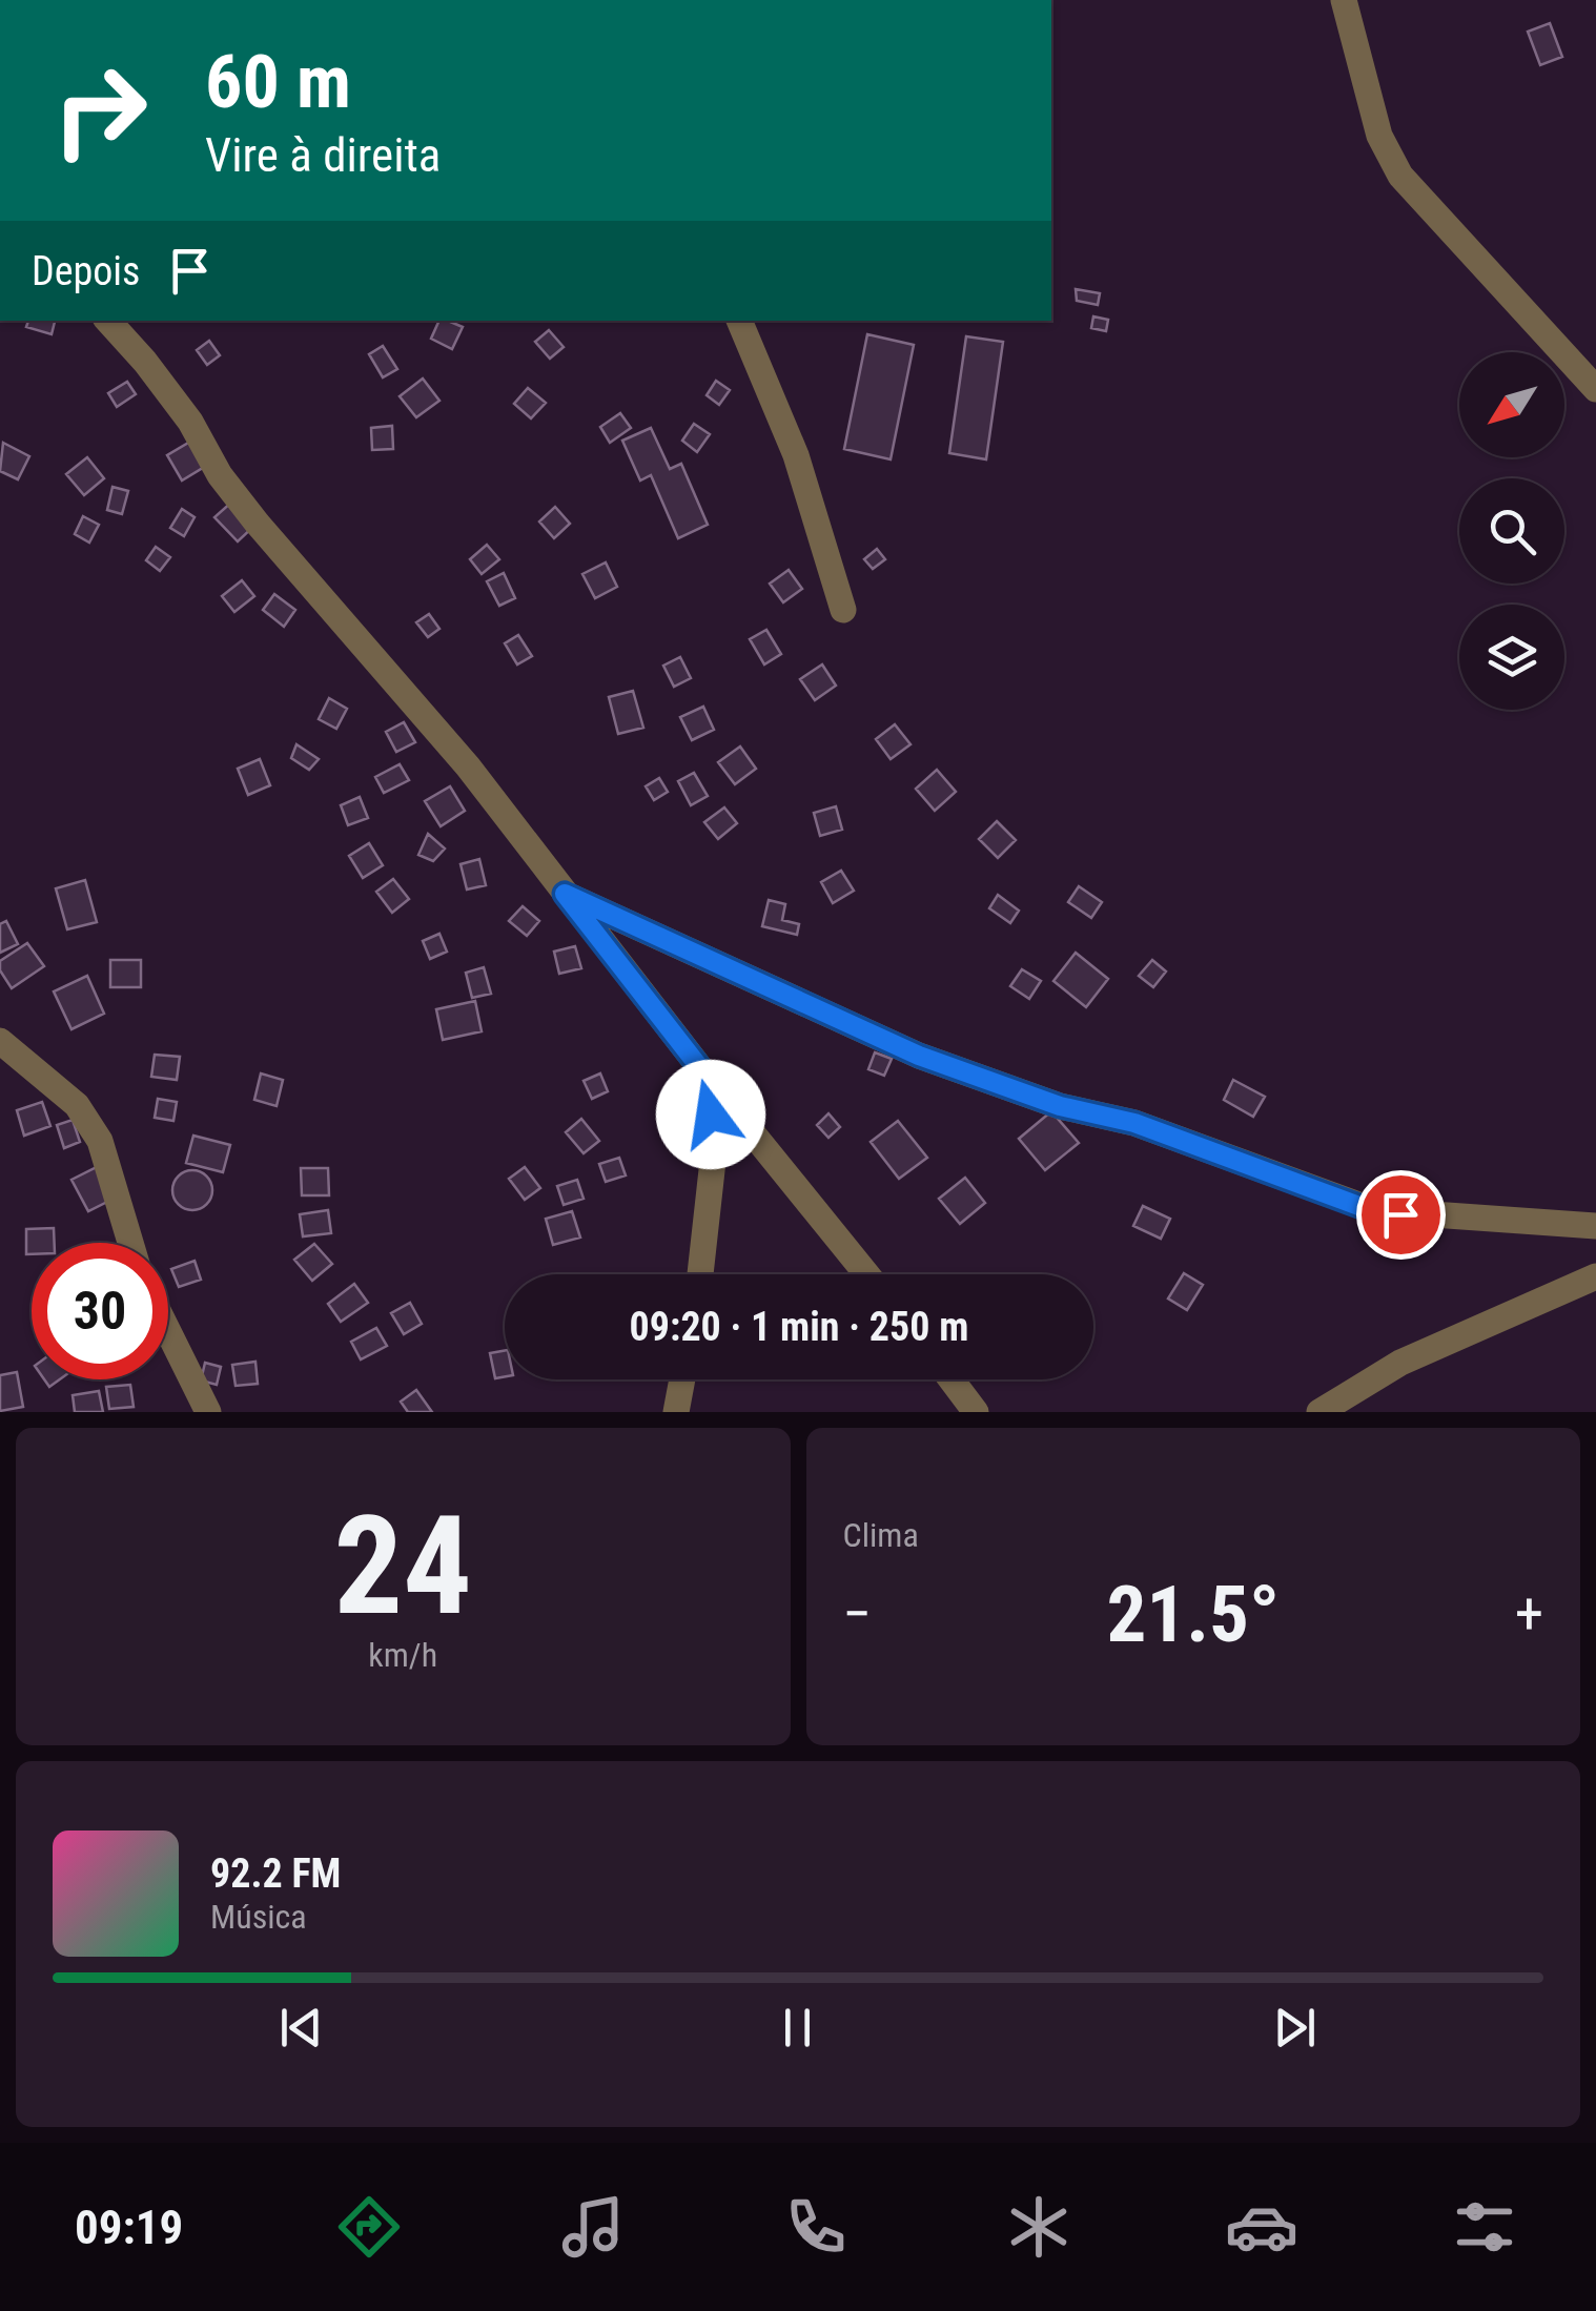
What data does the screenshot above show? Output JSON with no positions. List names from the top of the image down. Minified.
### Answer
{"north":"bottom left","page":{"turn":["60 m","Vire à direita"],"then":"Depois","limit":"30","trip":"09:20 · 1 min · 250 m","tile":[["24","km/h"],"Clima"],"heat":["−","21.5°","+"],"song":["92.2 FM","Música"],"tabs":"09:19"}}
